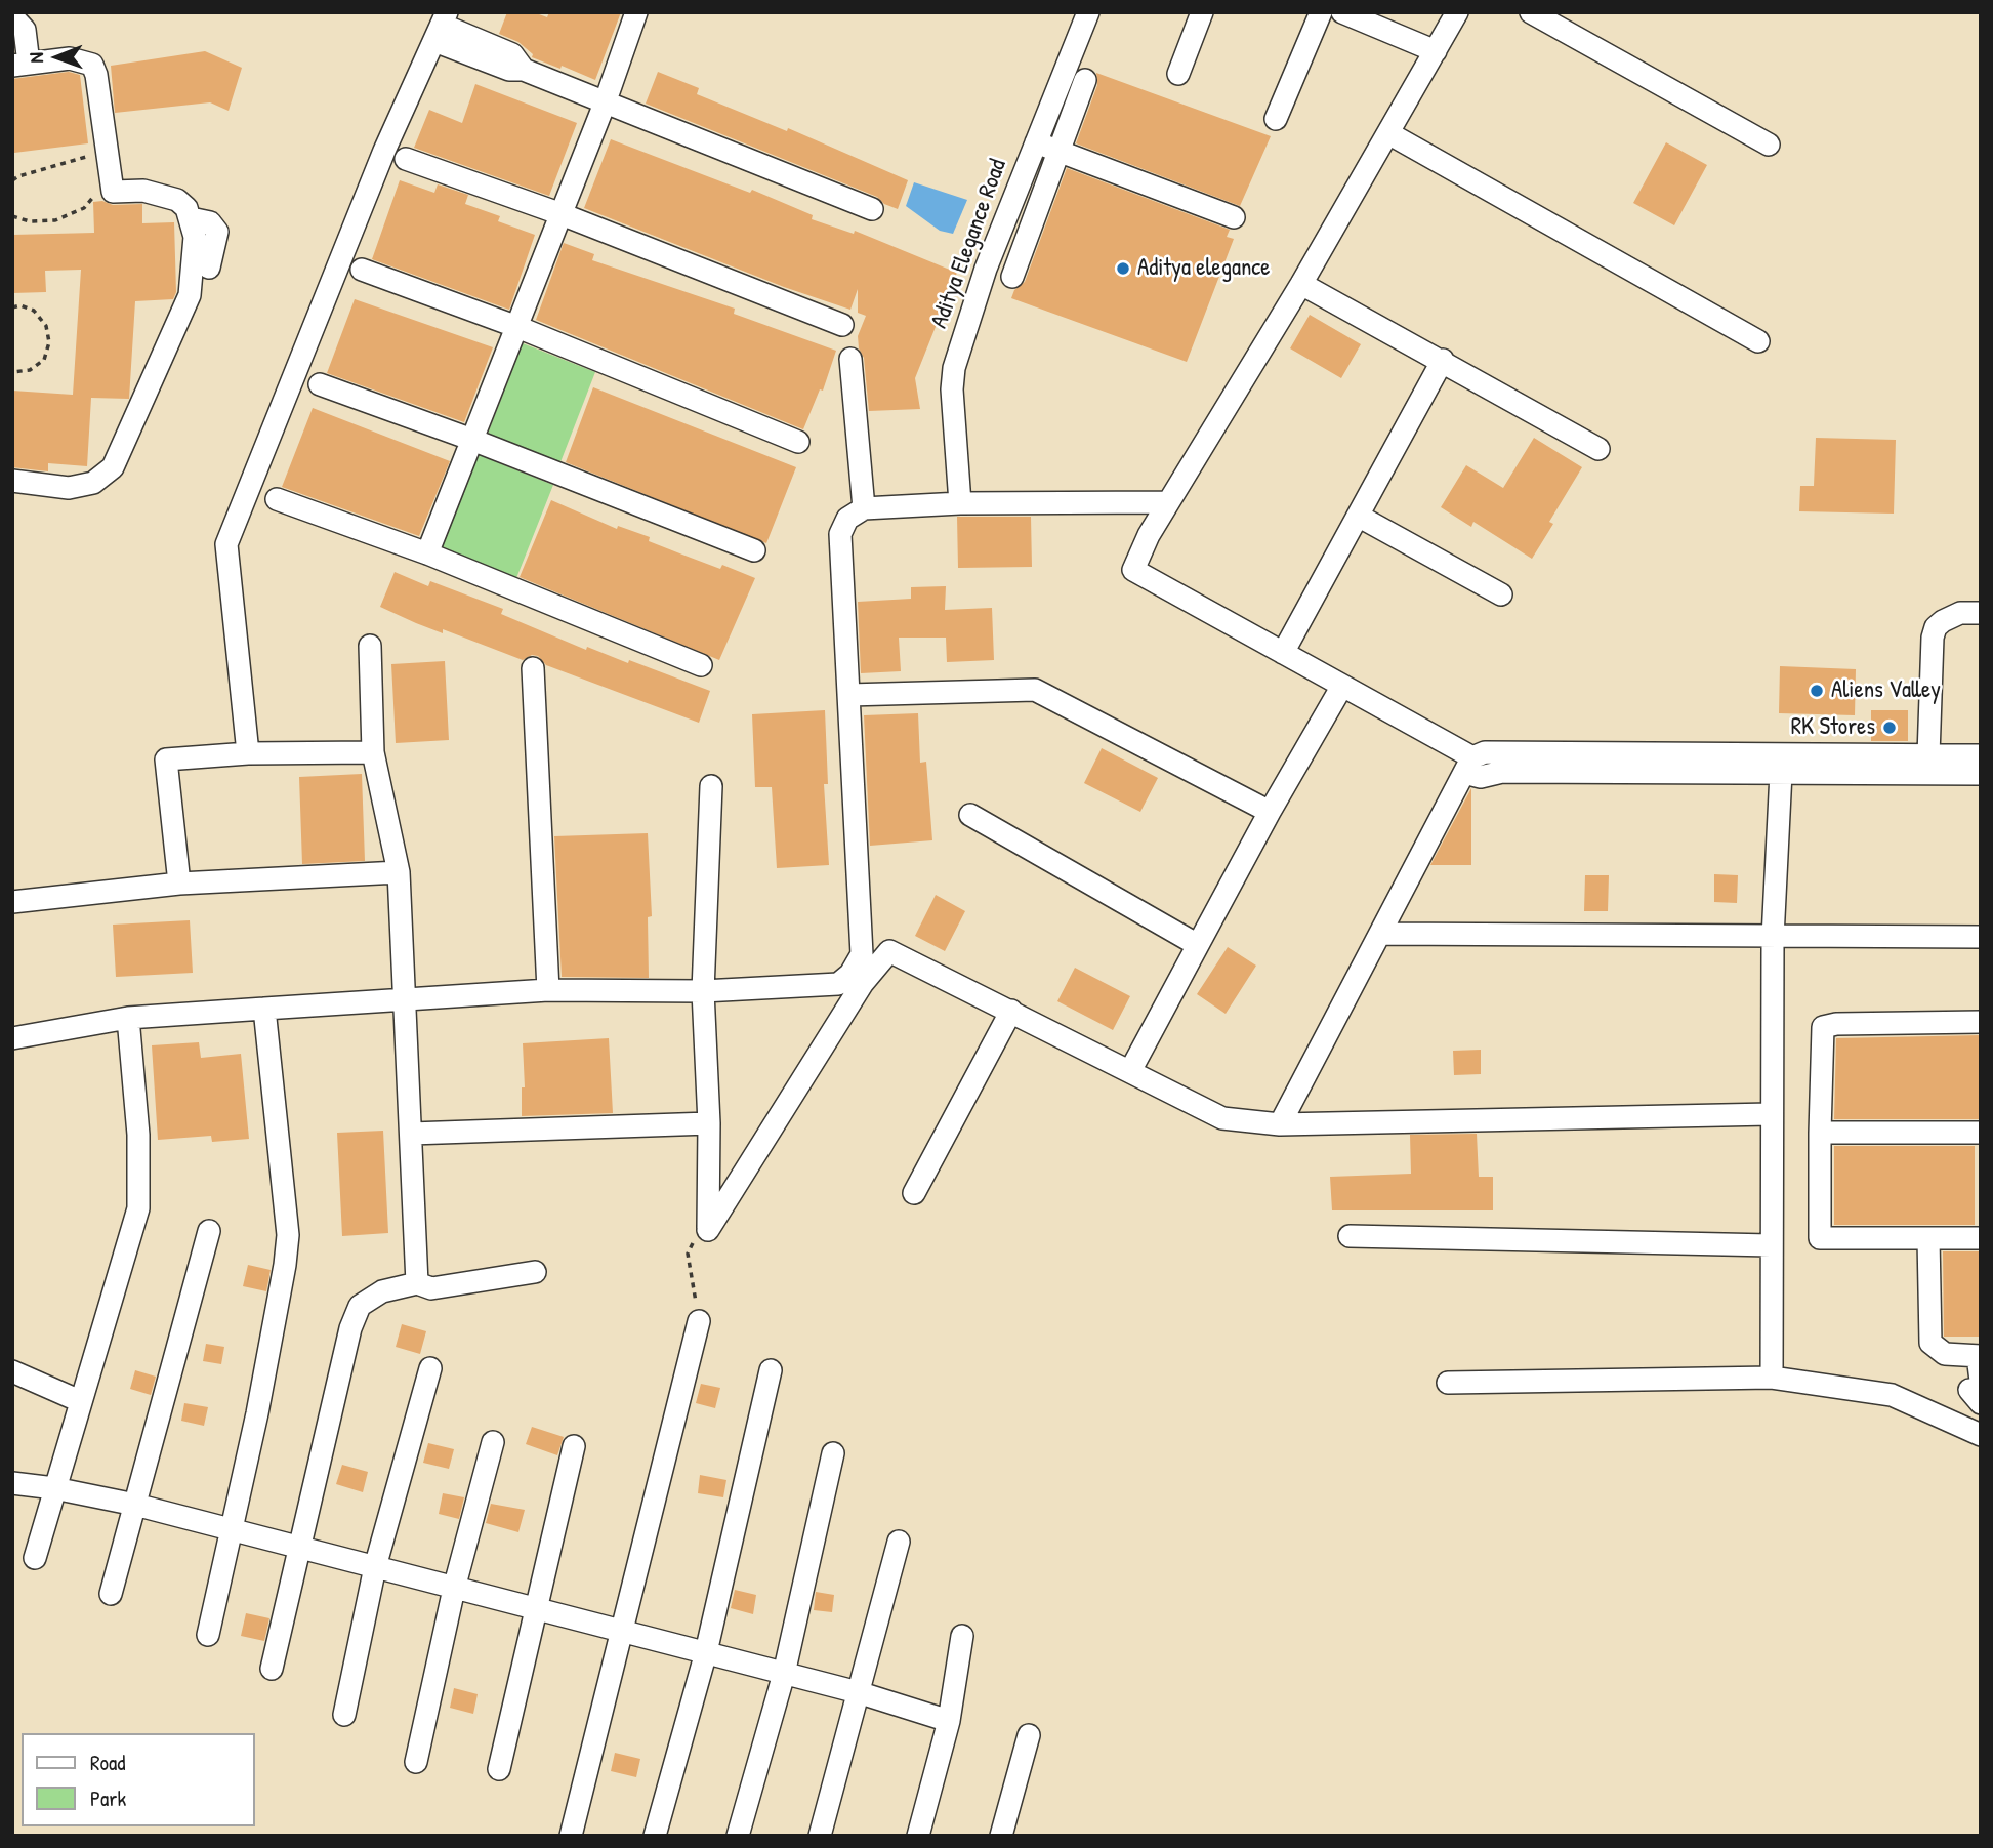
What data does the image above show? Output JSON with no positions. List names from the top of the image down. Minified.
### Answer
{"streets":{"street":["Aditya Elegance Road"]},"places":["Aditya elegance","Aliens Valley","RK Stores"],"legend":["Road","Park"],"north":"left"}
